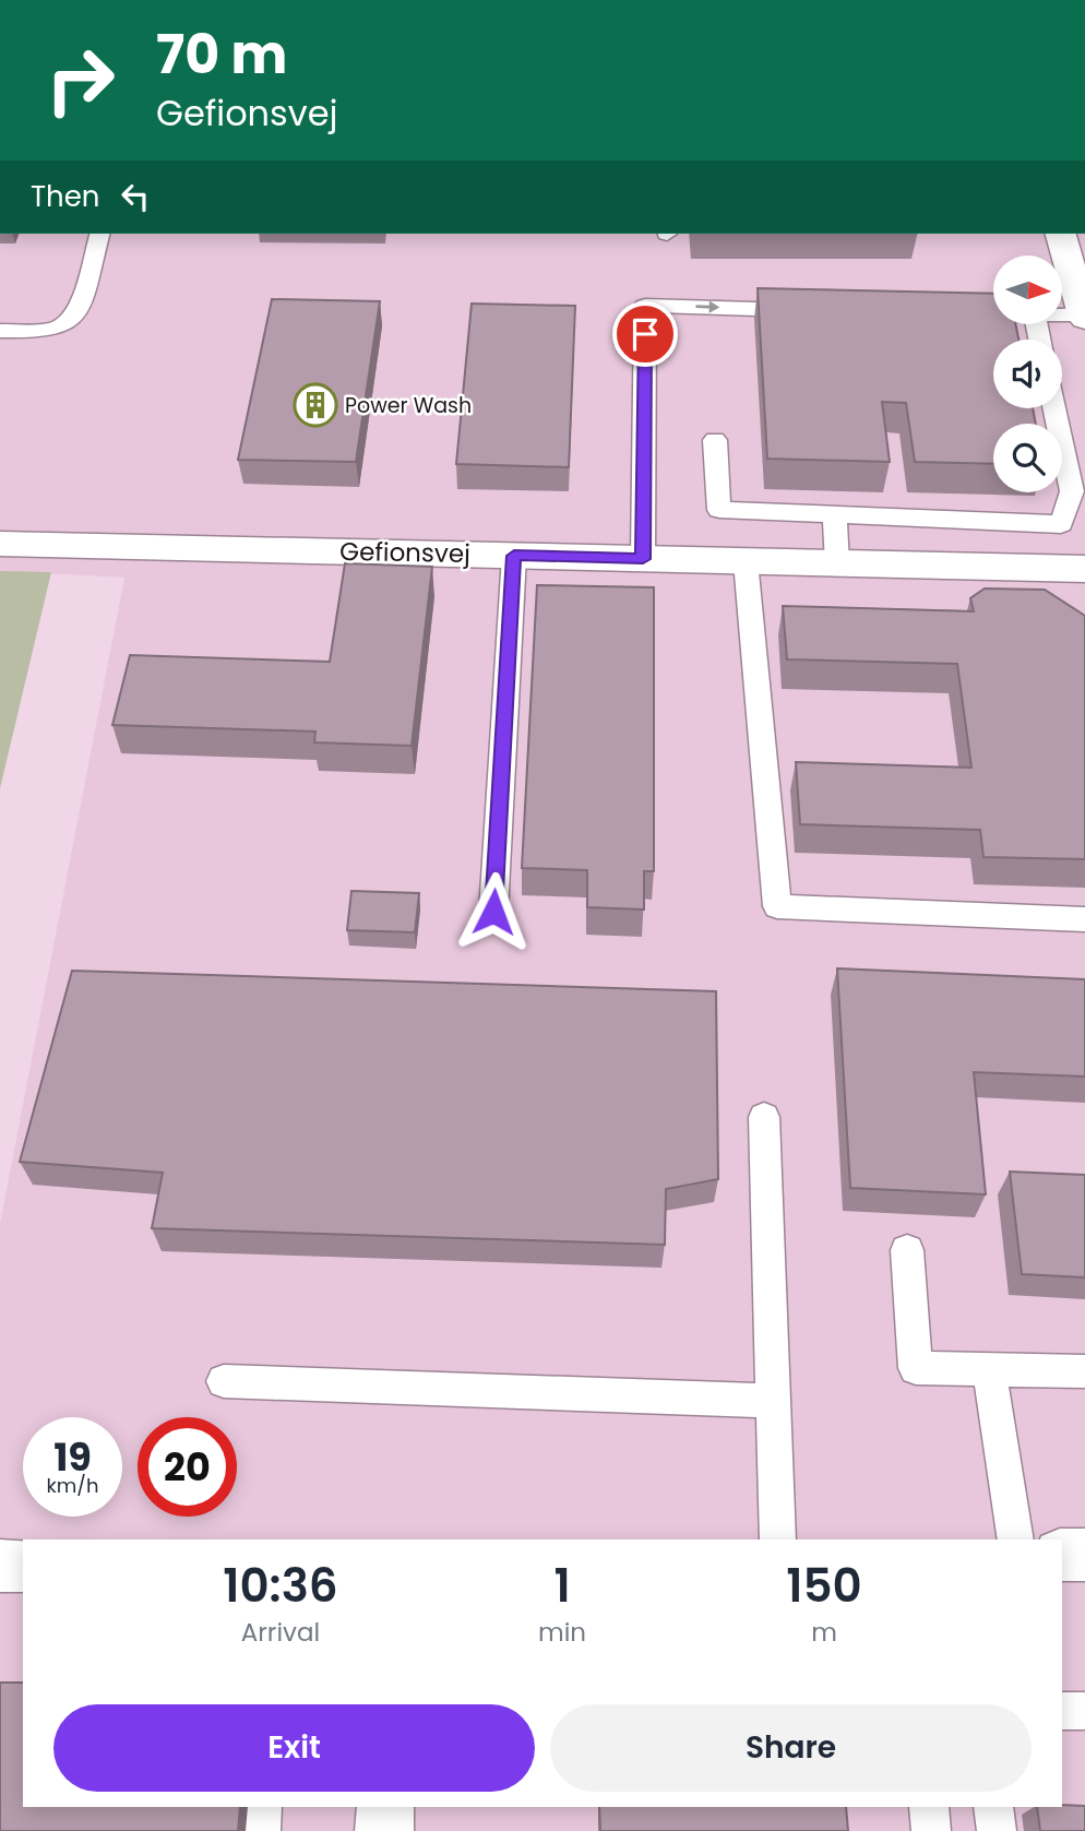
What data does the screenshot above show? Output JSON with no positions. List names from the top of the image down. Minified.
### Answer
{"streets":{"street":["Gefionsvej"]},"places":{"building":["Power Wash"]},"north":"right","page":{"turn":["70 m","Gefionsvej"],"then":"Then","speed":"19 km/h","limit":"20","eta":["10:36","Arrival","1","min","150","m"],"buttons":["Exit","Share"]}}
